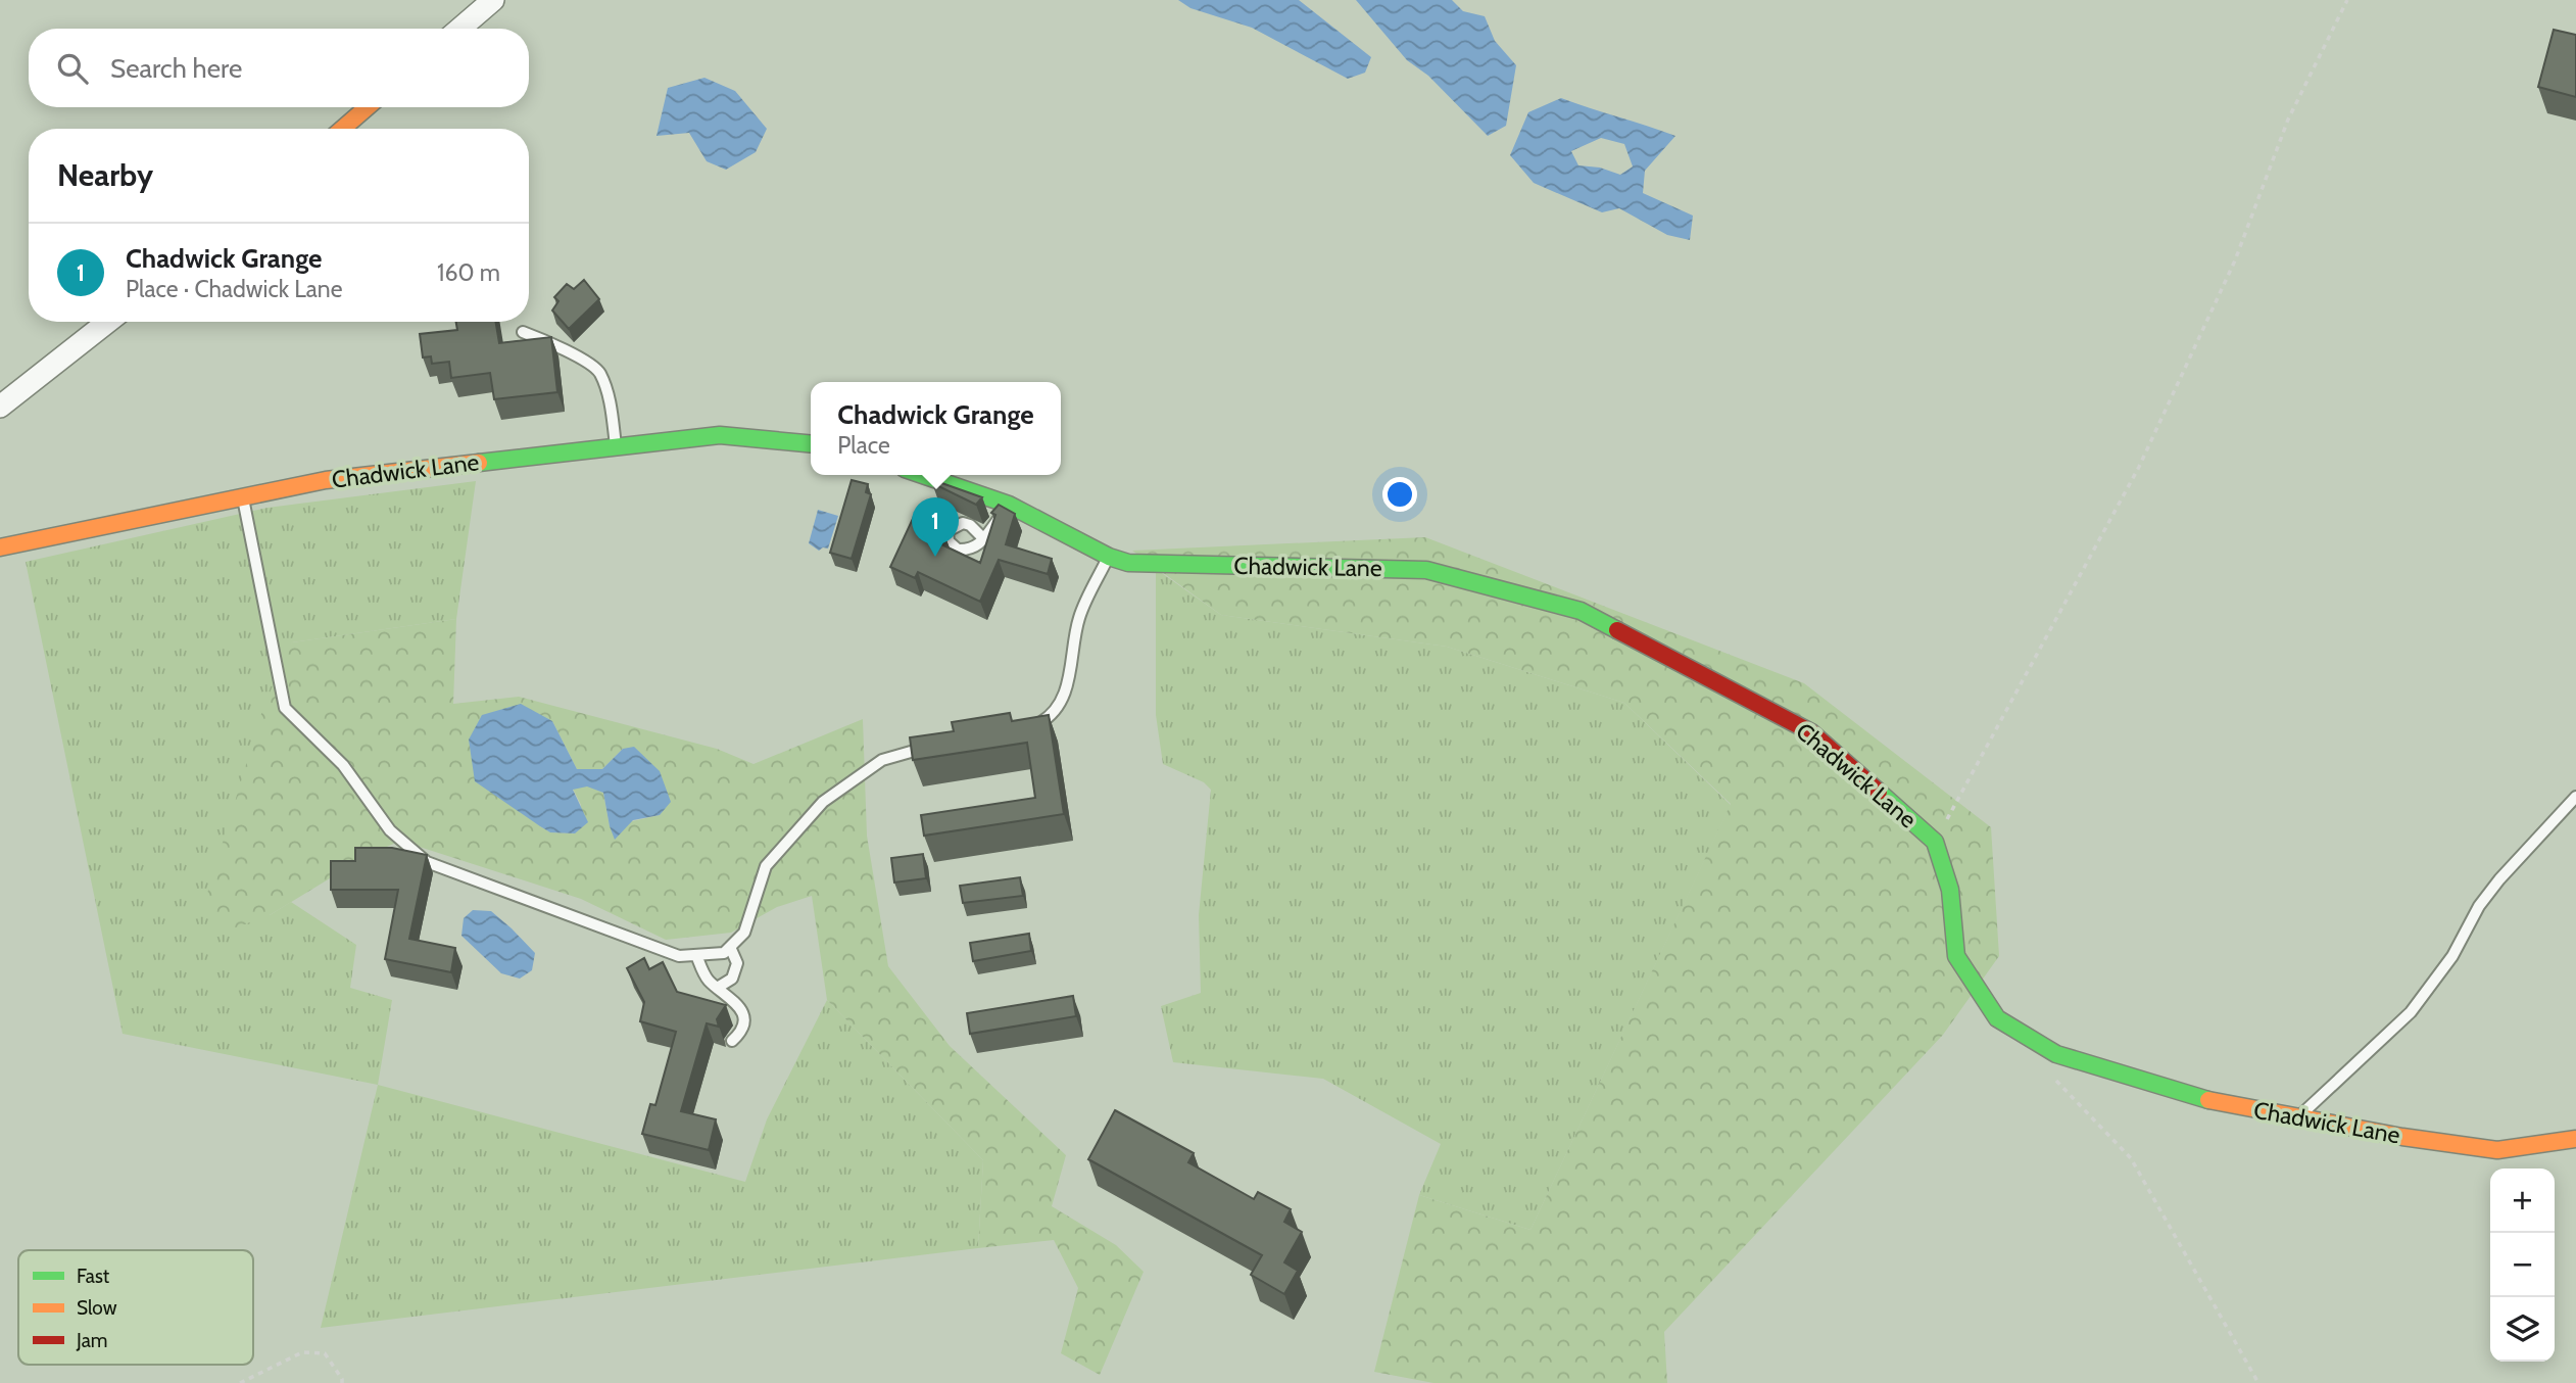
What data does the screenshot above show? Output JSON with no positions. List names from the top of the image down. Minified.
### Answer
{"streets":{"street":["Chadwick Lane"]},"legend":["Fast","Slow","Jam"],"page":{"search":"Search here","heading":"Nearby","list":[{"mark":"1","name":"Chadwick Grange","note":"Place · Chadwick Lane","value":"160 m"}],"popup":["Chadwick Grange","Place"],"pins":"1","map_buttons":["+","−"]}}
